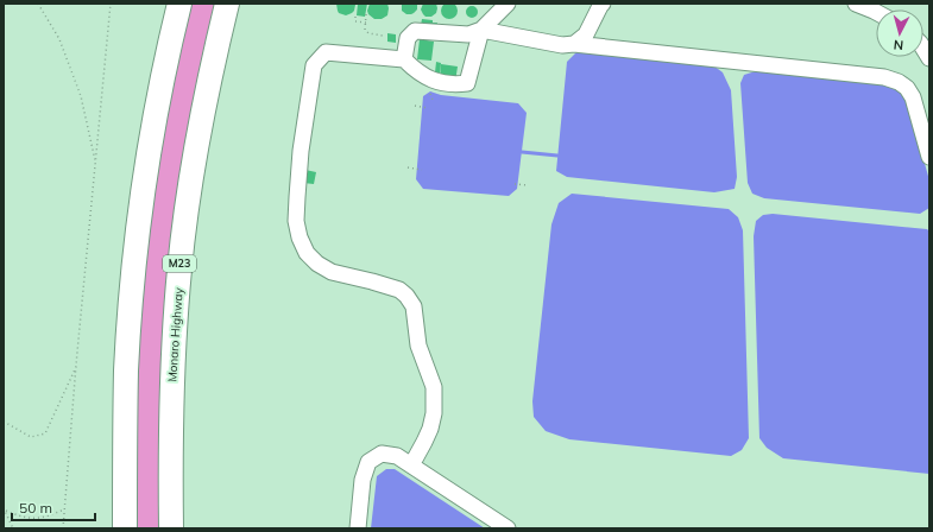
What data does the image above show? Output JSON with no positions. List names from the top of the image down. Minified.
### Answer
{"streets":{"highway":["M23","Monaro Highway"]},"scale_bar":"50 m","north":"bottom"}
